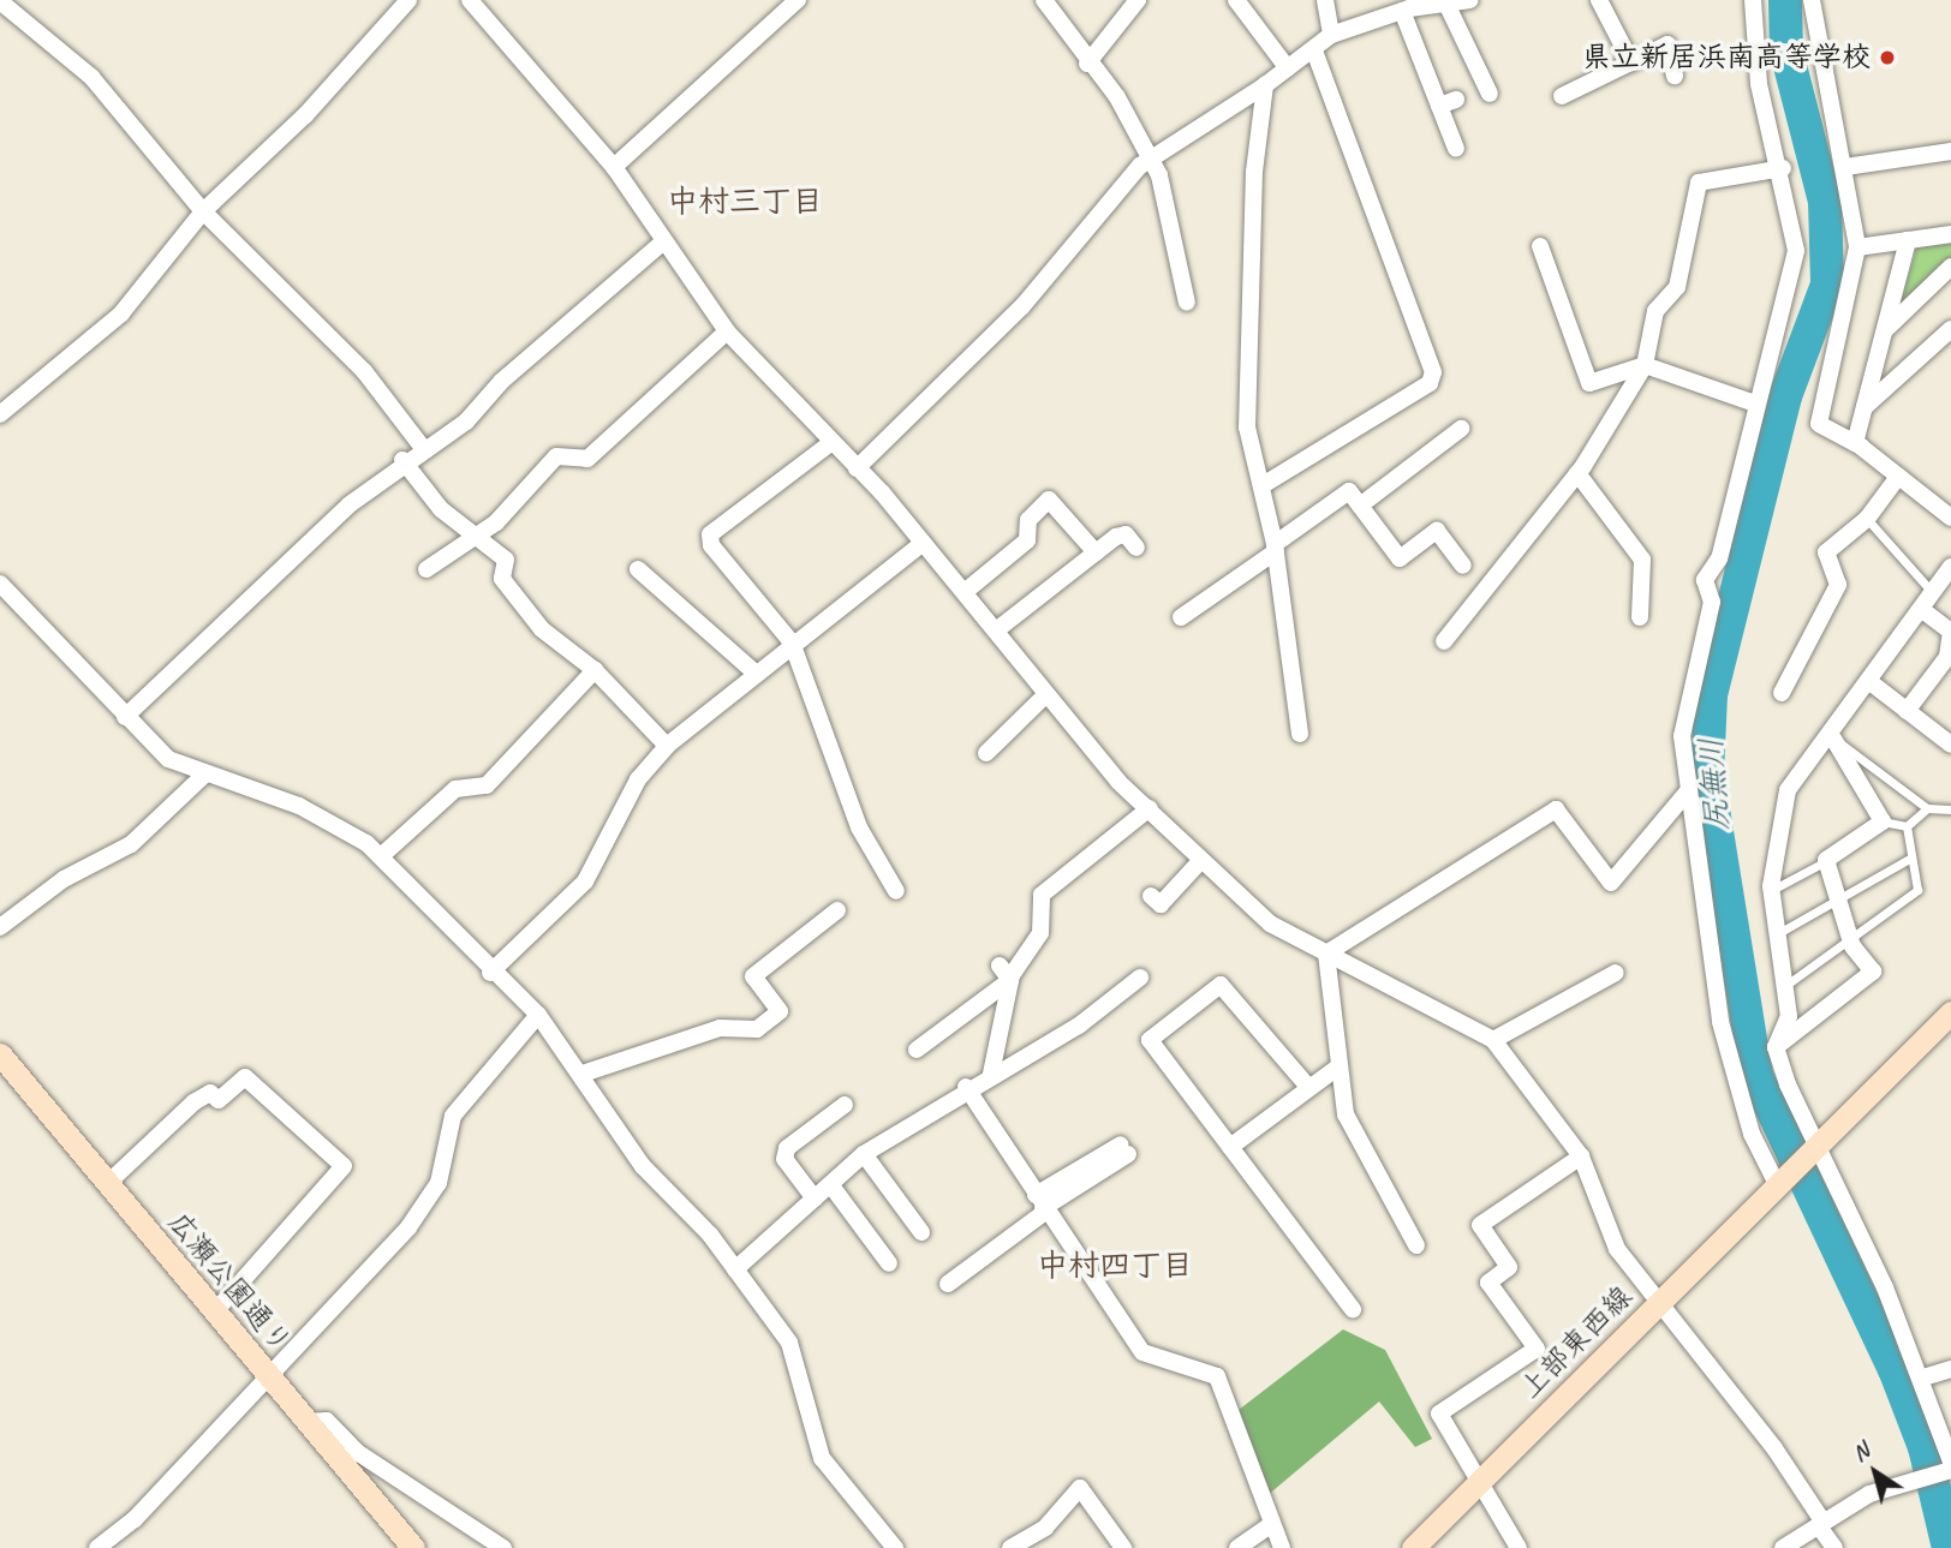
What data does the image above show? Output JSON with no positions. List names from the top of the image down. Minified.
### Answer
{"streets":{"street":["広瀬公園通り","上部東西線"]},"districts":["中村三丁目","中村四丁目"],"water":["尻無川"],"places":["県立新居浜南高等学校"],"north":"top left"}
